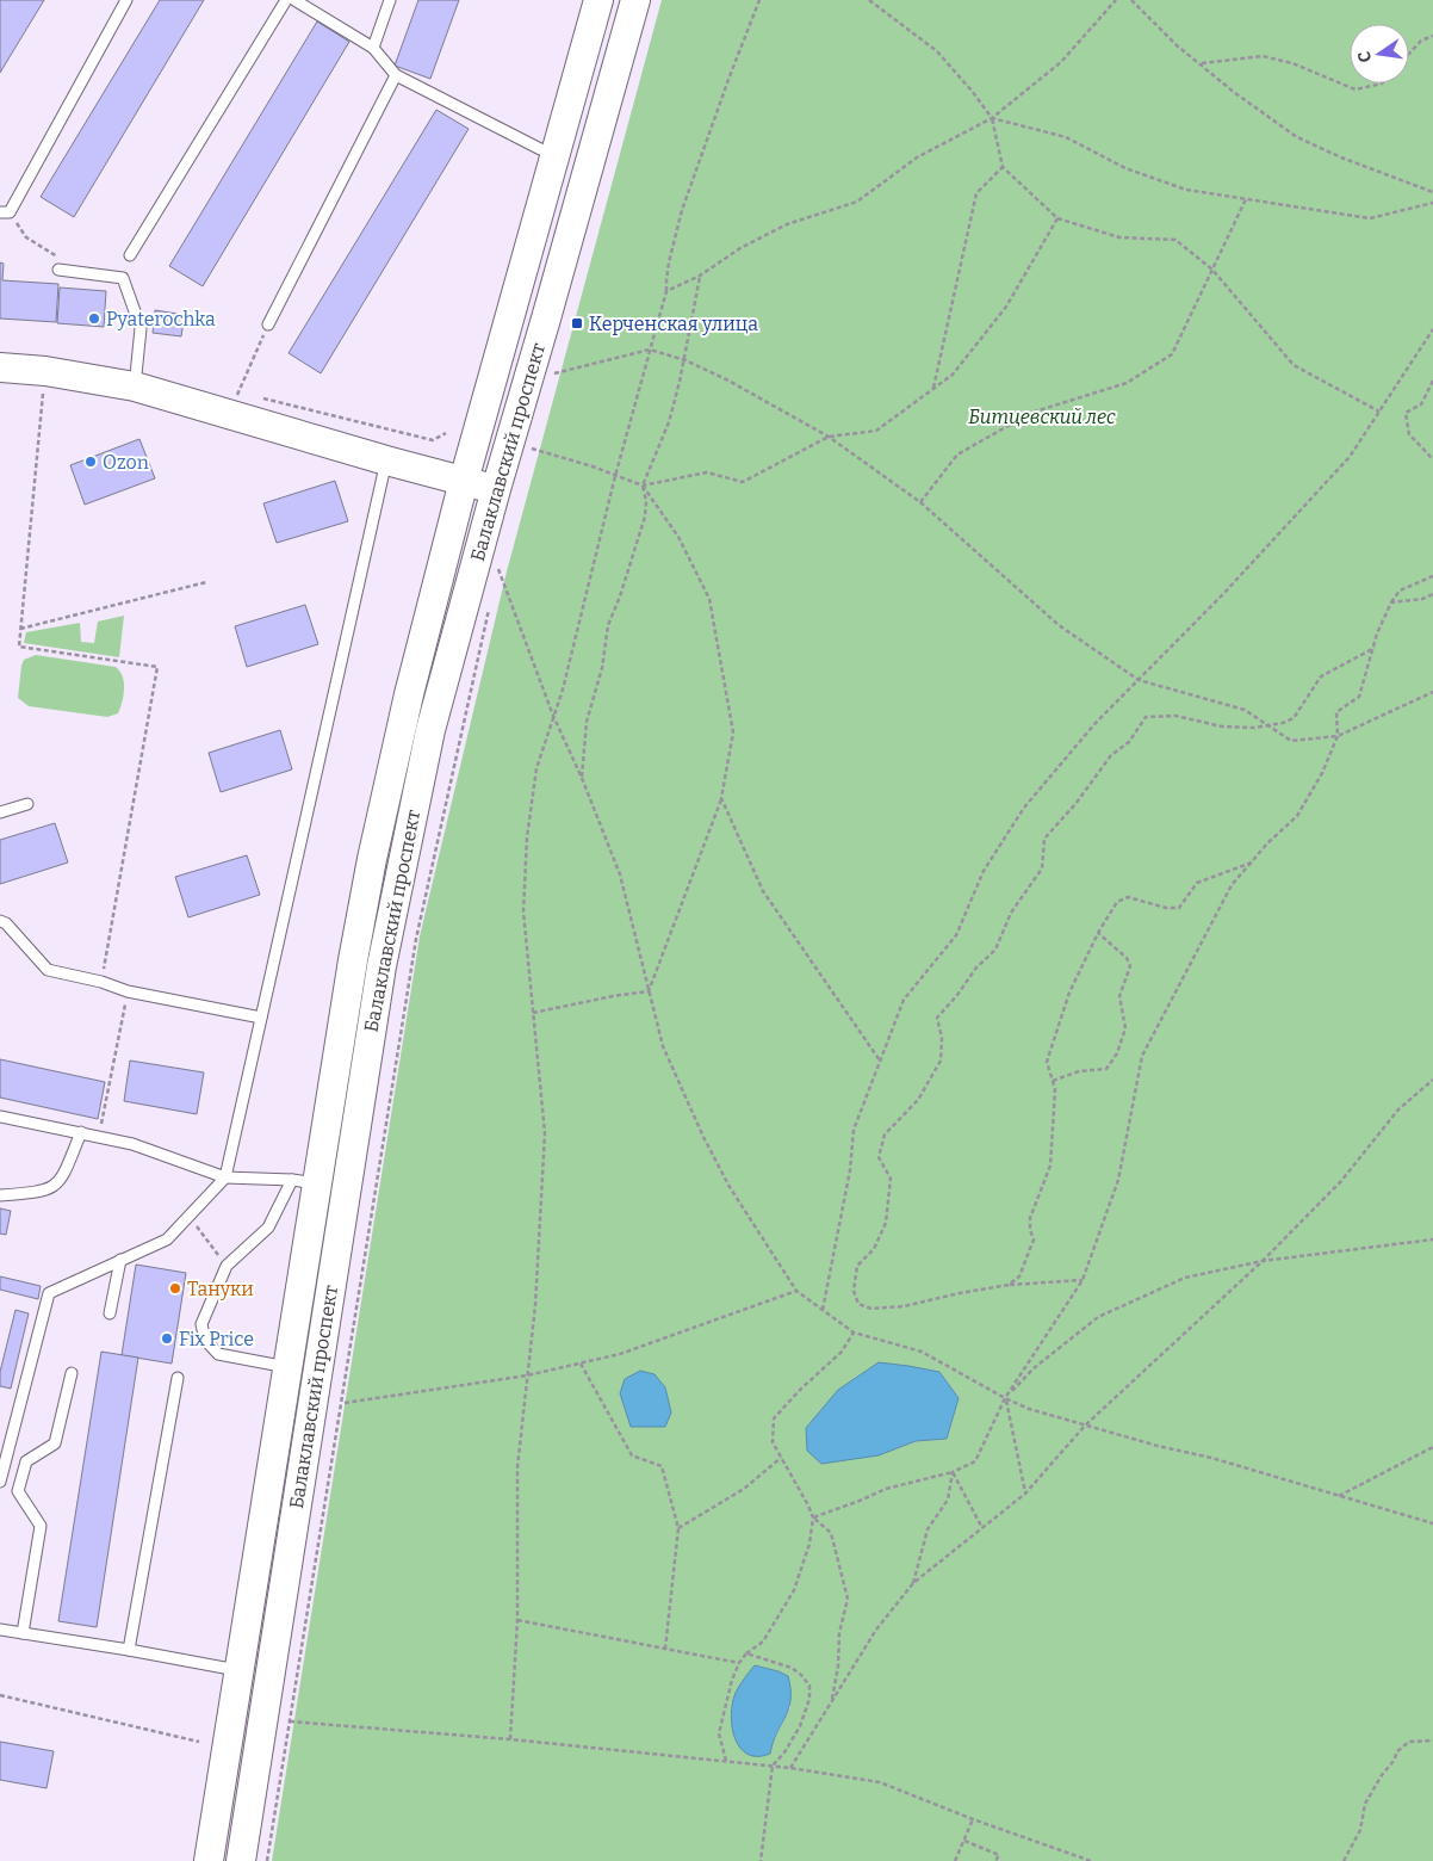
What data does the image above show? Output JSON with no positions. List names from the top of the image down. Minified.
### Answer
{"streets":{"main road":["Балаклавский проспект"]},"parks":["Битцевский лес"],"places":{"other":["Pyaterochka","Ozon","Тануки","Fix Price"],"transit":["Керченская улица"]},"north":"left"}
